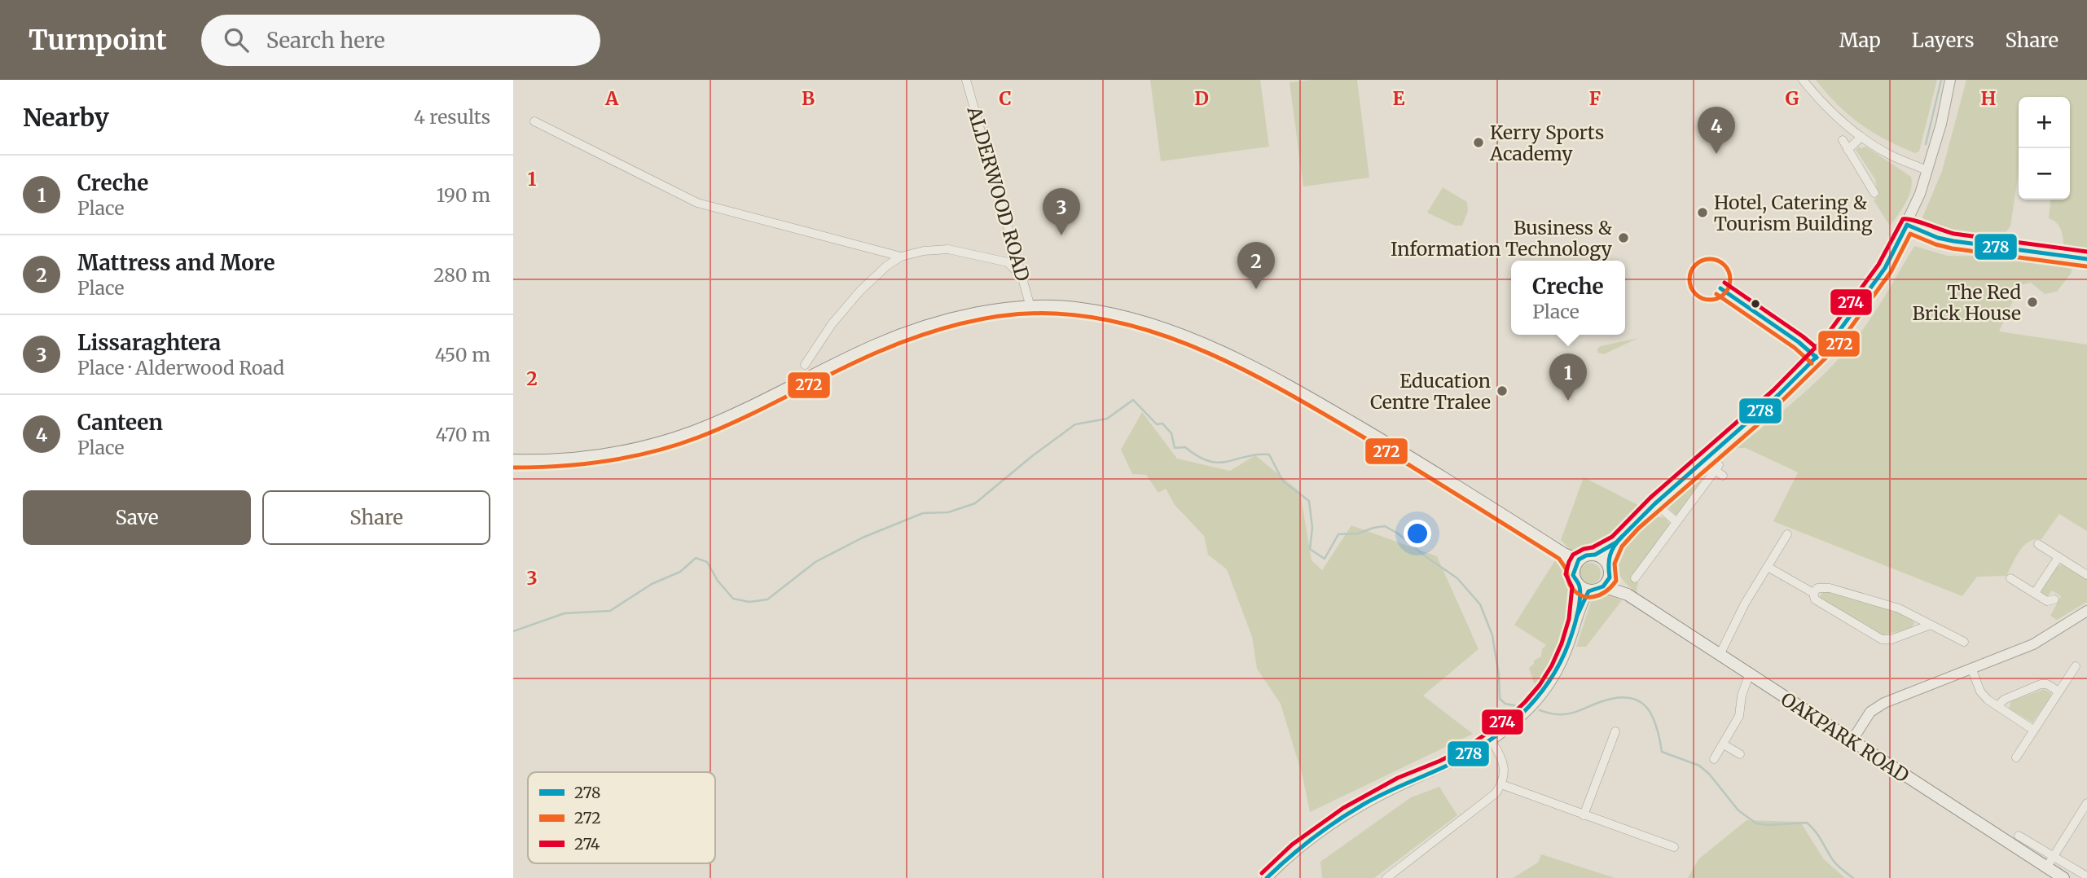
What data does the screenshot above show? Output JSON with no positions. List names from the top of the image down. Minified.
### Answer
{"streets":{"main road":["OAKPARK ROAD"],"street":["ALDERWOOD ROAD"]},"places":["Kerry Sports Academy","Hotel, Catering & Tourism Building","Business & Information Technology","The Red Brick House","Education Centre Tralee"],"lines":["transit line 274","transit line 278","transit line 272"],"legend":["278","272","274"],"page":{"header":"Turnpoint","search":"Search here","nav":["Map","Layers","Share"],"heading":["Nearby","4 results"],"map_buttons":["+","−"],"pins":["4","3","2","1"],"list":[{"mark":"1","name":"Creche","note":"Place","value":"190 m"},{"mark":"2","name":"Mattress and More","note":"Place","value":"280 m"},{"mark":"3","name":"Lissaraghtera","note":"Place · Alderwood Road","value":"450 m"},{"mark":"4","name":"Canteen","note":"Place","value":"470 m"}],"popup":["Creche","Place"],"buttons":["Save","Share"]},"grid":{"columns":["A","B","C","D","E","F","G","H"],"rows":["1","2","3"]}}
